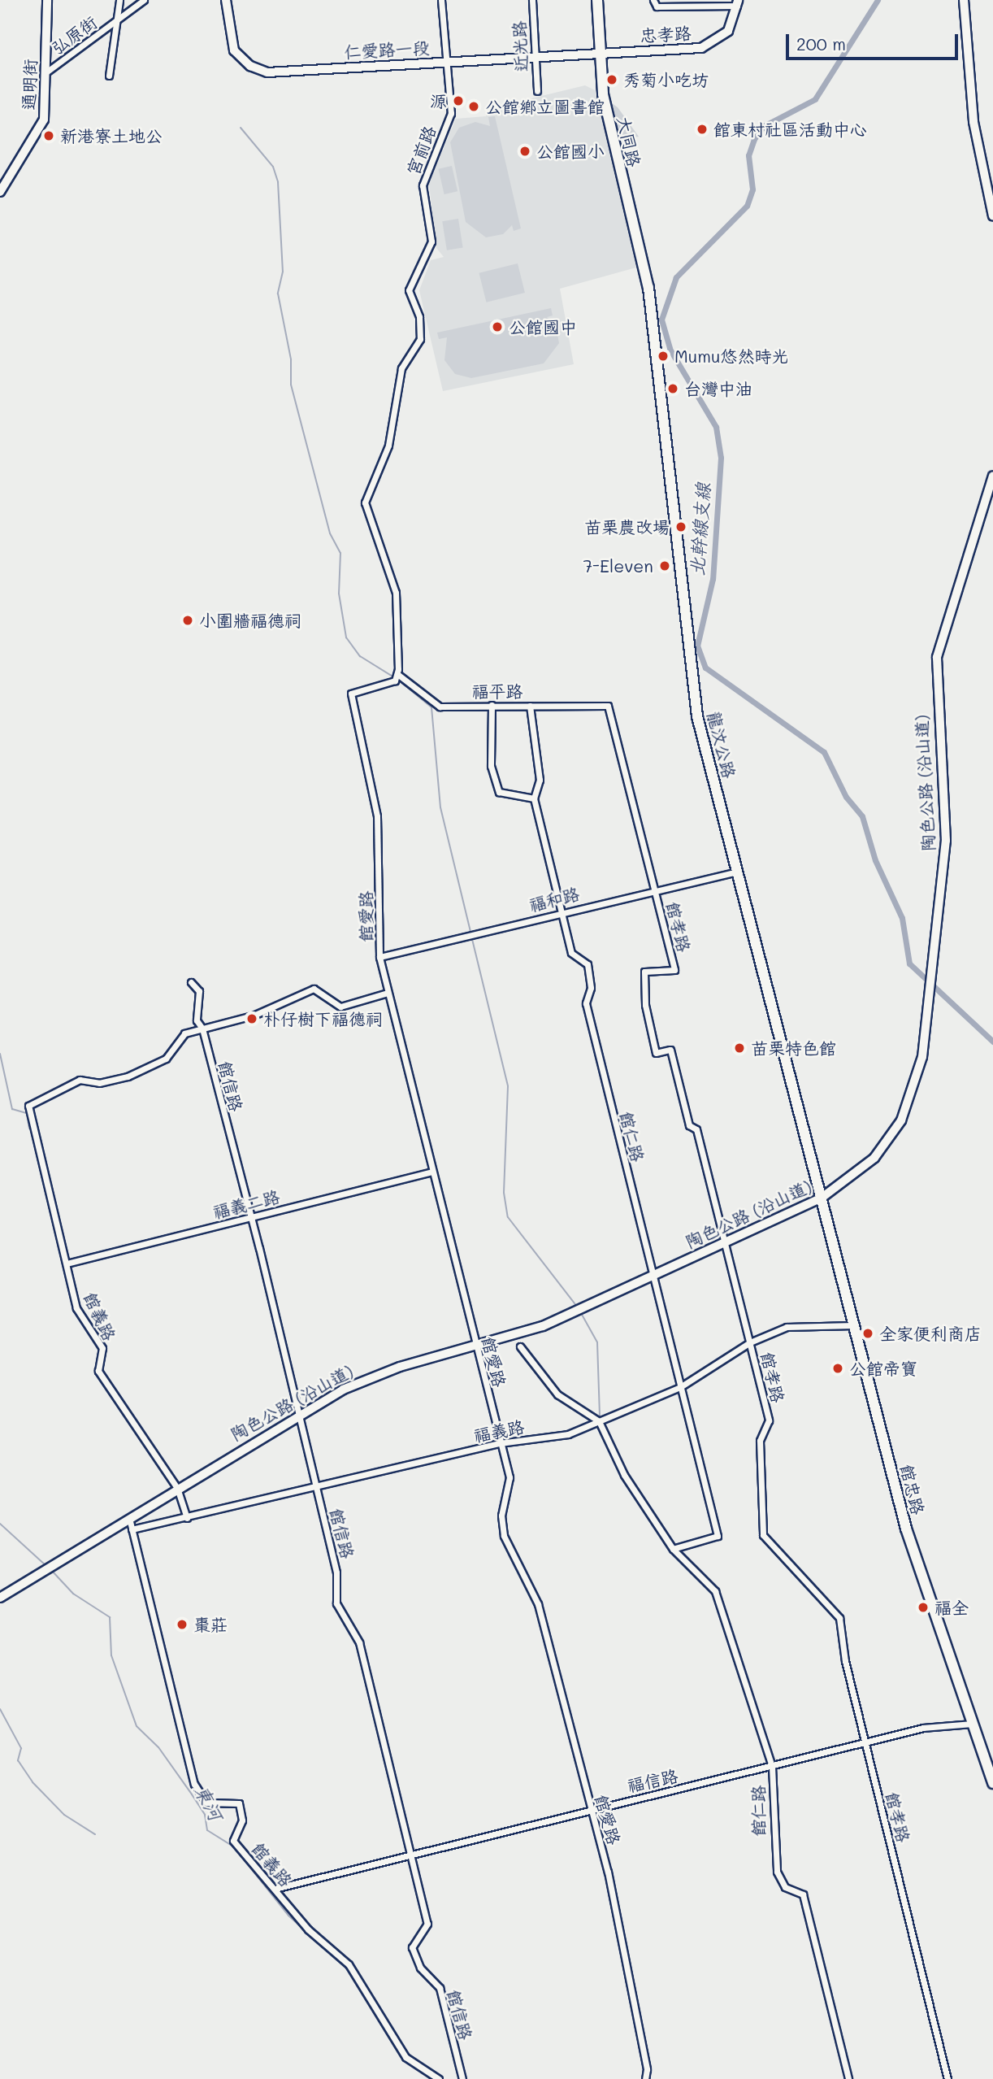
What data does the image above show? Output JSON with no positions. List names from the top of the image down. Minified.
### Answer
{"streets":{"main road":["忠孝路","仁愛路一段","通明街","大同路","龍汶公路","陶色公路 (沿山道)","館忠路"],"street":["弘原街","近光路","宮前路","福平路","福和路","館愛路","館孝路","館信路","館仁路","福義二路","館義路","福義路","福信路"]},"crossings":[["忠孝路","仁愛路一段"],["忠孝路","大同路"],["弘原街","通明街"],["近光路","仁愛路一段"],["仁愛路一段","大同路"],["仁愛路一段","宮前路"],["大同路","龍汶公路"],["宮前路","福平路"],["宮前路","館愛路"],["福平路","館愛路"],["福平路","館孝路"],["福平路","館仁路"],["龍汶公路","陶色公路 (沿山道)"],["龍汶公路","福和路"],["龍汶公路","館忠路"],["陶色公路 (沿山道)","館愛路"],["陶色公路 (沿山道)","館孝路"],["陶色公路 (沿山道)","館信路"],["陶色公路 (沿山道)","館仁路"],["陶色公路 (沿山道)","館義路"],["陶色公路 (沿山道)","館忠路"],["福和路","館愛路"],["福和路","館孝路"],["福和路","館仁路"],["館愛路","福義二路"],["館愛路","福義路"],["館愛路","福信路"],["館孝路","福義路"],["館孝路","福信路"],["館信路","福義二路"],["館信路","館義路"],["館信路","福義路"],["館信路","福信路"],["館仁路","福義路"],["館仁路","福信路"],["福義二路","館義路"],["館義路","福義路"],["館義路","福信路"],["福義路","館忠路"],["館忠路","福信路"]],"water":["北幹線支線","東河"],"places":["秀菊小吃坊","源","公館鄉立圖書館","館東村社區活動中心","新港寮土地公","公館國小","公館國中","Mumu悠然時光","台灣中油","苗栗農改場","7-Eleven","小圍牆福德祠","朴仔樹下福德祠","苗栗特色館","全家便利商店","公館帝寶","福全","棗莊"],"scale_bar":"200 m"}
